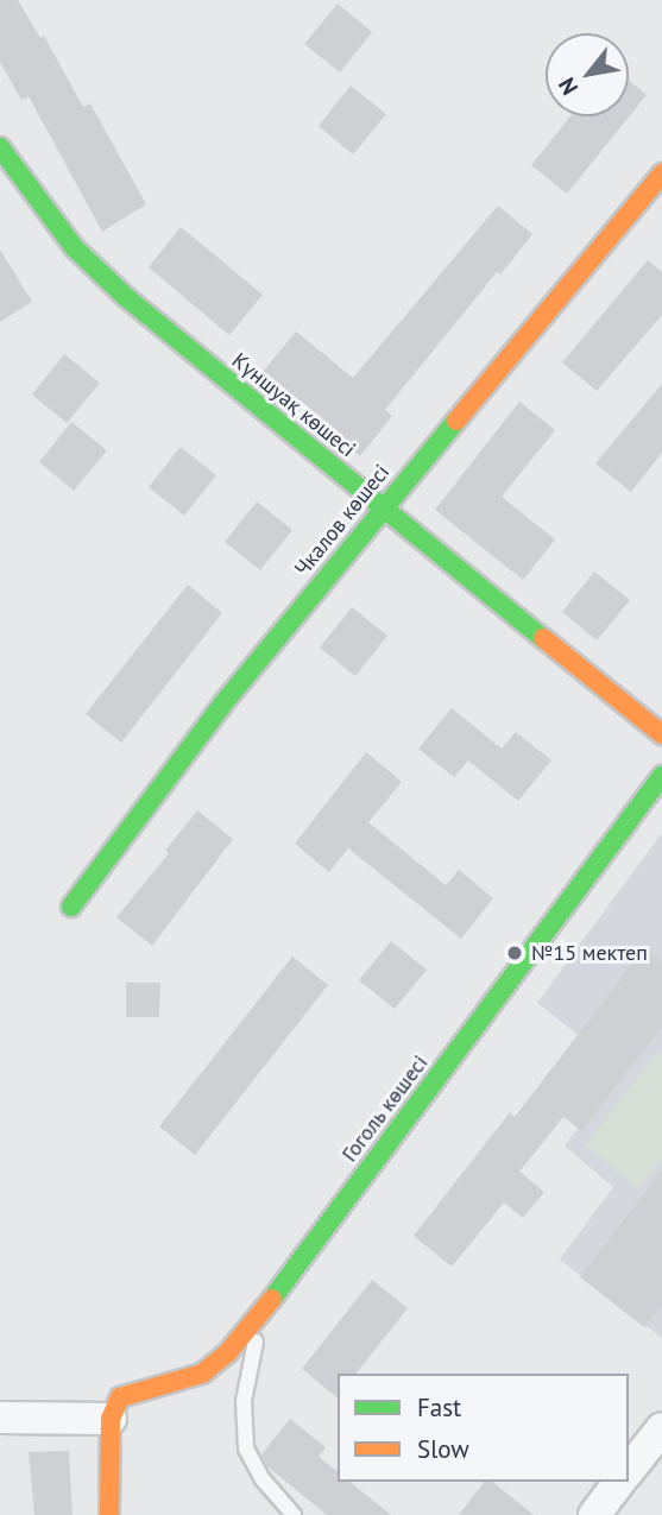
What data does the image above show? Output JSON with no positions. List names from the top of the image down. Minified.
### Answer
{"streets":{"street":["Күншуақ көшесі","Чкалов көшесі","Гоголь көшесі"]},"crossings":[["Күншуақ көшесі","Чкалов көшесі"]],"places":["№15 мектеп"],"legend":["Fast","Slow"],"north":"bottom left"}
